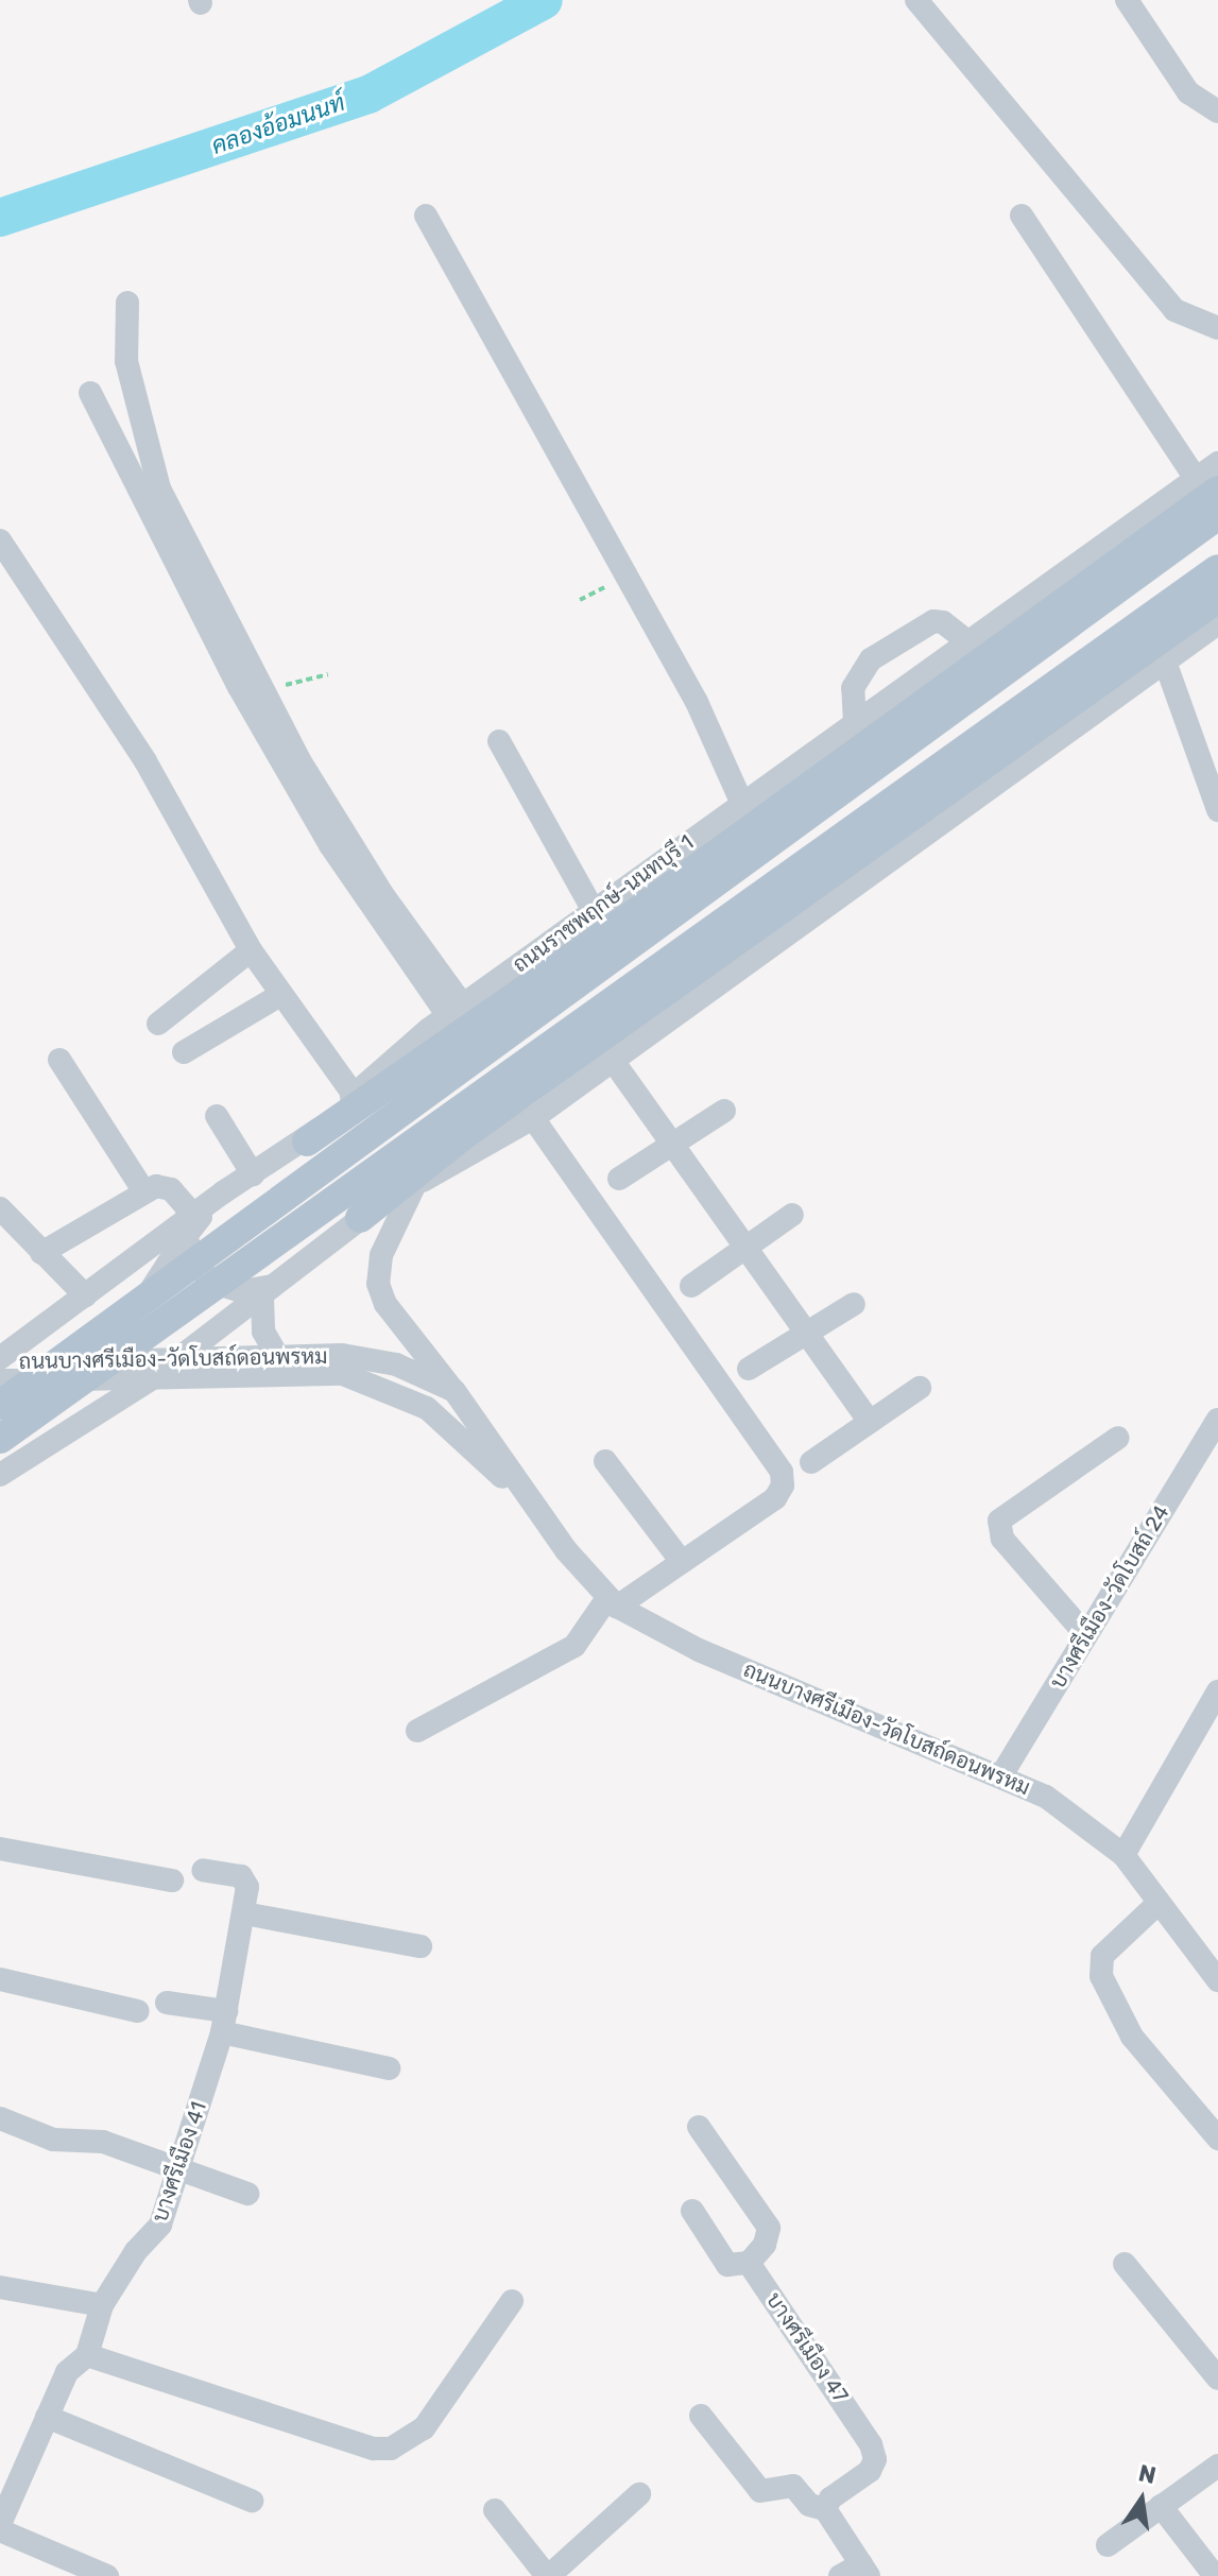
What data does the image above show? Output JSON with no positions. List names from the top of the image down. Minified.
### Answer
{"streets":{"street":["ถนนราชพฤกษ์-นนทบุรี 1","ถนนบางศรีเมือง-วัดโบสถ์ดอนพรหม","บางศรีเมือง-วัดโบสถ์ 24","บางศรีเมือง 41","บางศรีเมือง 47"]},"crossings":[["ถนนราชพฤกษ์-นนทบุรี 1","ถนนบางศรีเมือง-วัดโบสถ์ดอนพรหม"],["ถนนบางศรีเมือง-วัดโบสถ์ดอนพรหม","บางศรีเมือง-วัดโบสถ์ 24"]],"water":["คลองอ้อมนนท์"],"north":"top"}
